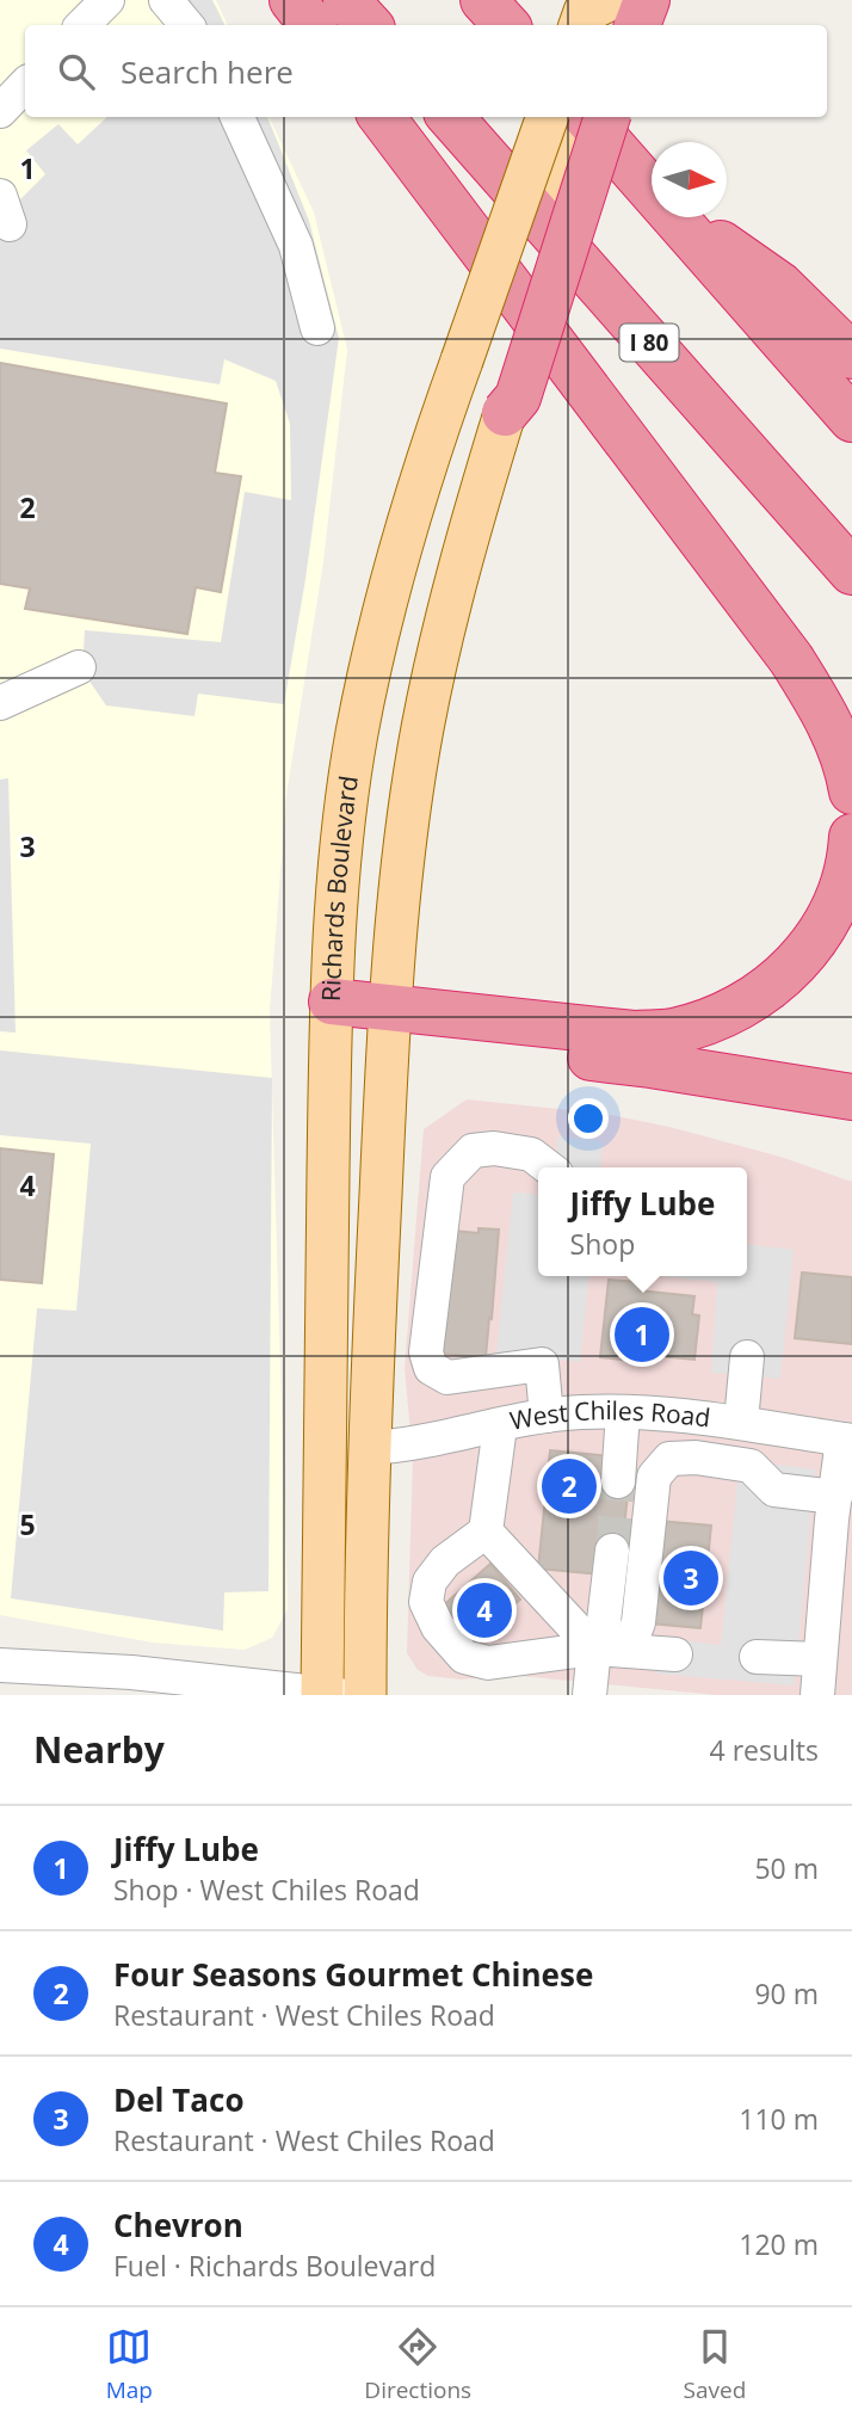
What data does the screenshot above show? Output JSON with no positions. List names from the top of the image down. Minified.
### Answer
{"streets":{"highway":["I 80"],"main road":["Richards Boulevard"],"street":["West Chiles Road"]},"north":"right","page":{"search":"Search here","popup":["Jiffy Lube","Shop"],"pins":["1","2","3","4"],"heading":["Nearby","4 results"],"list":[{"mark":"1","name":"Jiffy Lube","note":"Shop · West Chiles Road","value":"50 m"},{"mark":"2","name":"Four Seasons Gourmet Chinese","note":"Restaurant · West Chiles Road","value":"90 m"},{"mark":"3","name":"Del Taco","note":"Restaurant · West Chiles Road","value":"110 m"},{"mark":"4","name":"Chevron","note":"Fuel · Richards Boulevard","value":"120 m"}],"nav":["Map","Directions","Saved"]},"grid":{"rows":["1","2","3","4","5"]}}
